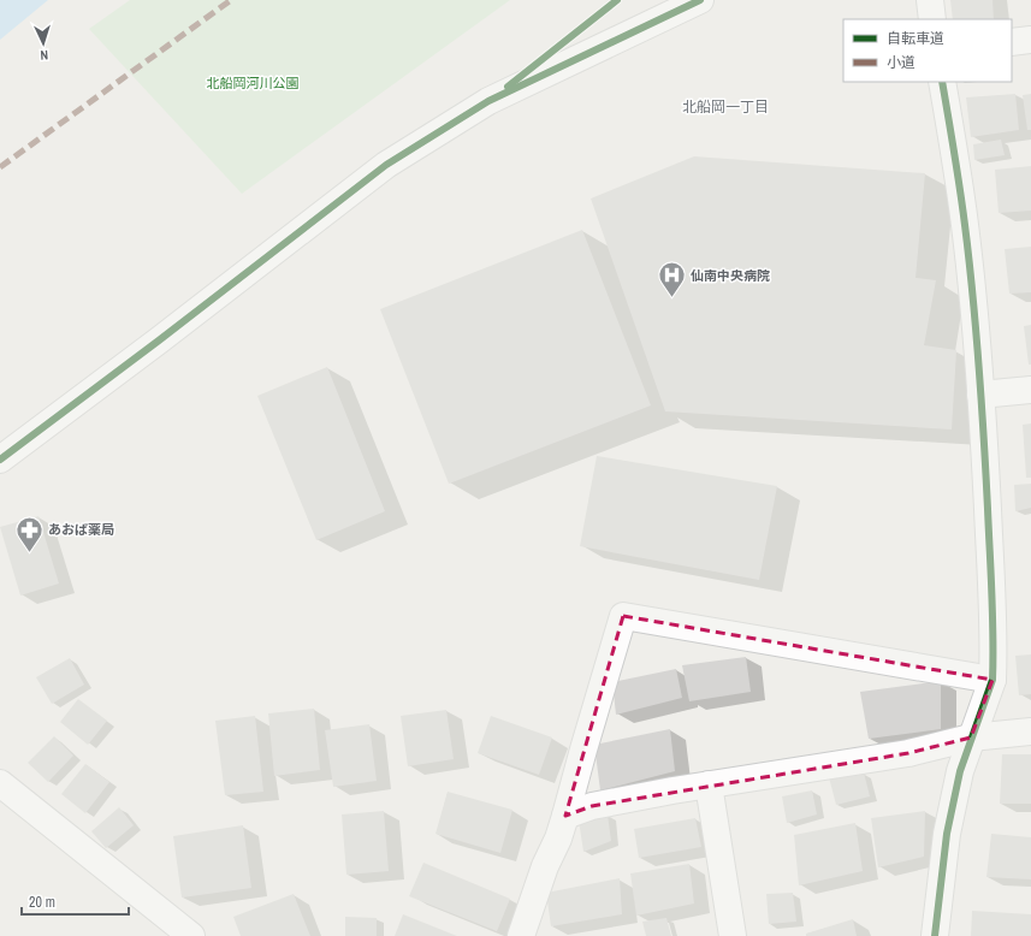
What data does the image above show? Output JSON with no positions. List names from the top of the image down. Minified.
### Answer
{"districts":["北船岡一丁目"],"parks":["北船岡河川公園"],"places":{"hospital":["仙南中央病院"],"pharmacy":["あおば薬局"]},"legend":["自転車道","小道"],"scale_bar":"20 m","north":"bottom"}
